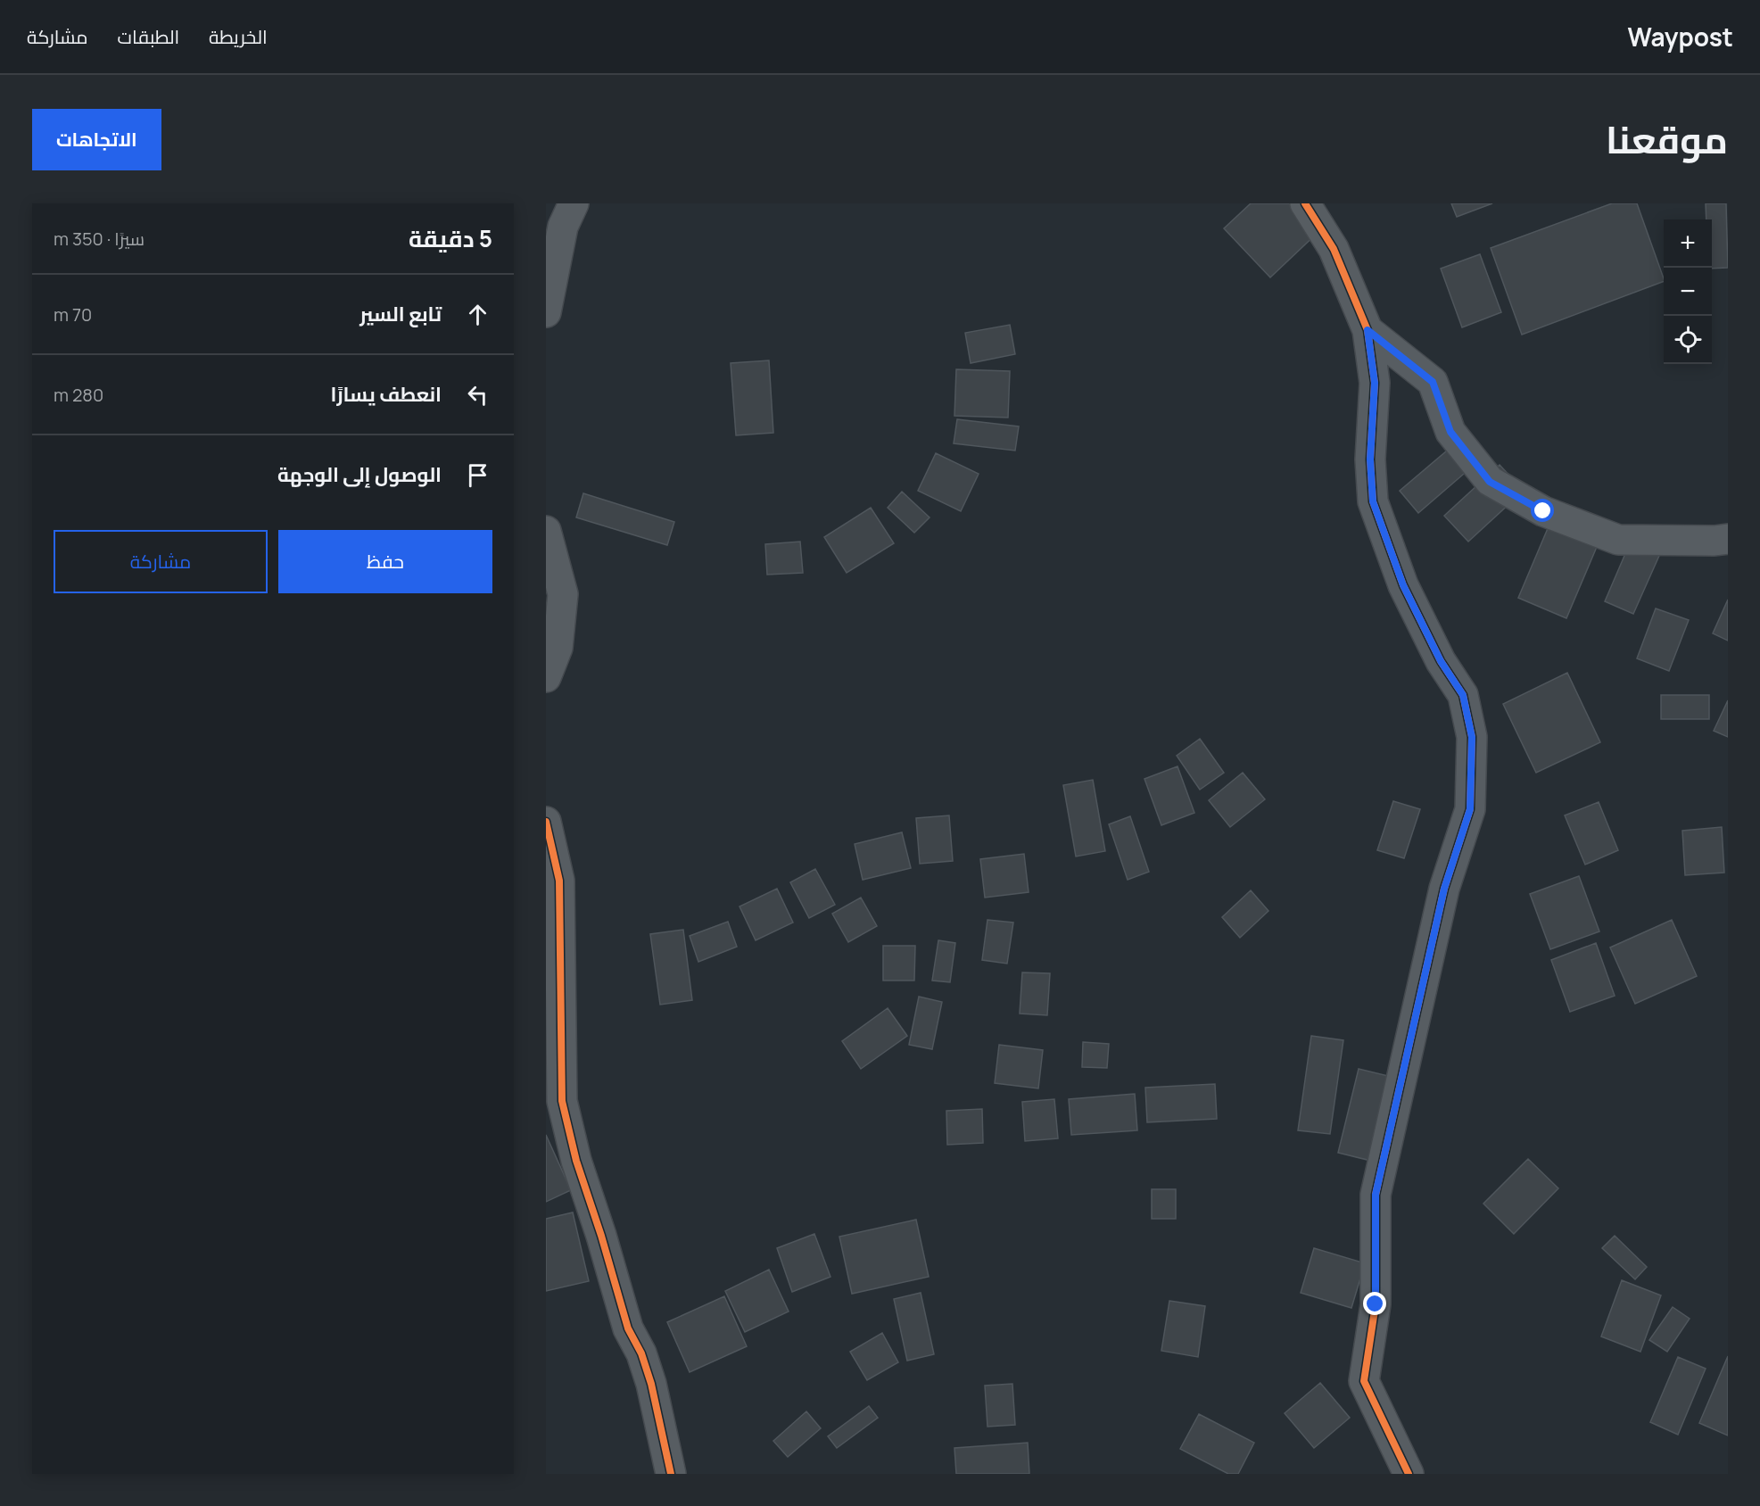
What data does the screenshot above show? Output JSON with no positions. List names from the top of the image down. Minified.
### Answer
{"page":{"header":"Waypost","nav":["الخريطة","الطبقات","مشاركة"],"title":"موقعنا","buttons":["الاتجاهات",["حفظ","مشاركة"]],"heading":["5 دقيقة","سيرًا · 350 m"],"map_buttons":["+","−"],"list":[["تابع السير","70 m"],["انعطف يسارًا","280 m"],"الوصول إلى الوجهة"]}}
